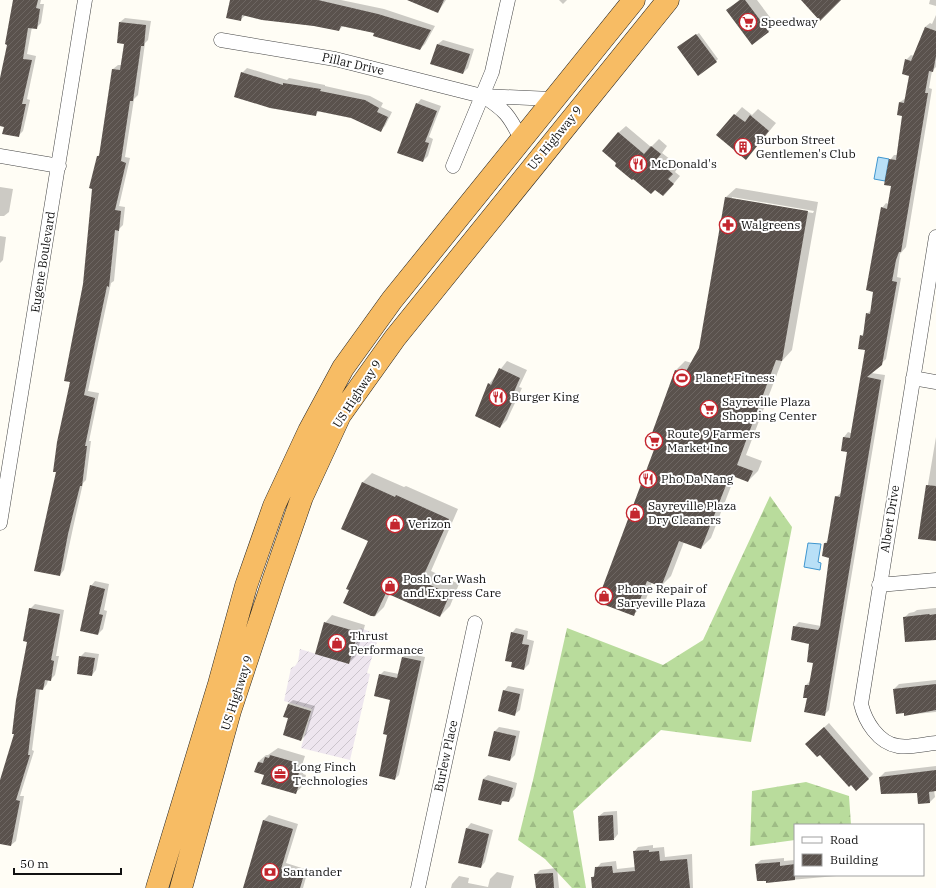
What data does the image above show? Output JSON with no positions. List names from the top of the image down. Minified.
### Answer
{"streets":{"highway":["US Highway 9"],"street":["Pillar Drive","Eugene Boulevard","Albert Drive","Burlew Place"]},"crossings":[["Pillar Drive","US Highway 9"]],"places":{"supermarket":["Speedway","Sayreville Plaza Shopping Center","Route 9 Farmers Market Inc"],"building":["Burbon Street Gentlemen's Club"],"restaurant":["McDonald's","Burger King","Pho Da Nang"],"pharmacy":["Walgreens"],"sports":["Planet Fitness"],"shop":["Sayreville Plaza Dry Cleaners","Verizon","Posh Car Wash and Express Care","Phone Repair of Saryeville Plaza","Thrust Performance"],"office":["Long Finch Technologies"],"bank":["Santander"]},"legend":["Road","Building"],"scale_bar":"50 m"}
